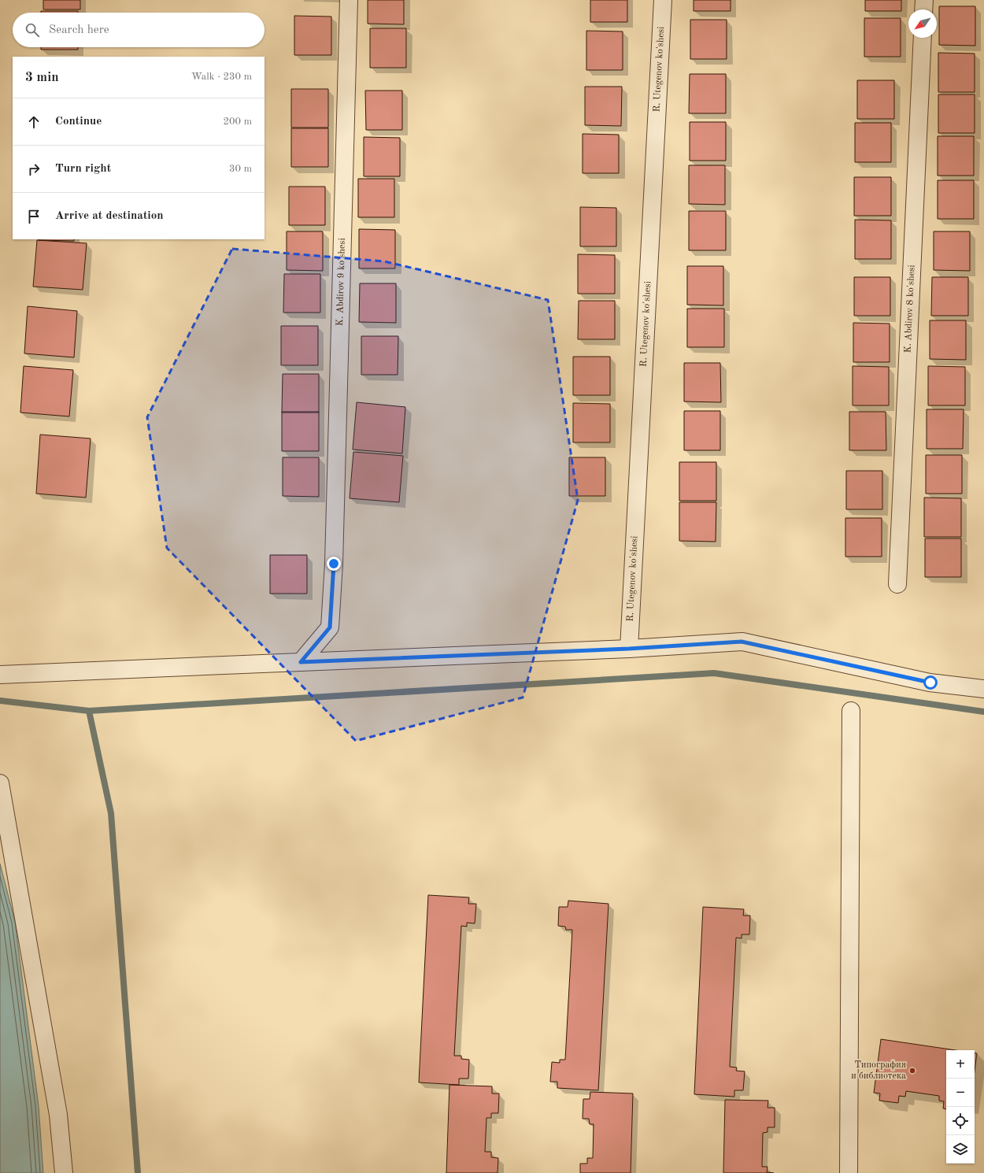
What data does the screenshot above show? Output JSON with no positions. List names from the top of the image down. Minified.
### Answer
{"streets":{"street":["R. Utegenov ko'shesi","K. Abdirov 9 ko'shesi","K. Abdirov 8 ko'shesi"]},"places":["Типография и библиотека"],"north":"bottom left","page":{"search":"Search here","heading":["3 min","Walk · 230 m"],"list":[["Continue","200 m"],["Turn right","30 m"],"Arrive at destination"],"map_buttons":["+","−"]}}
